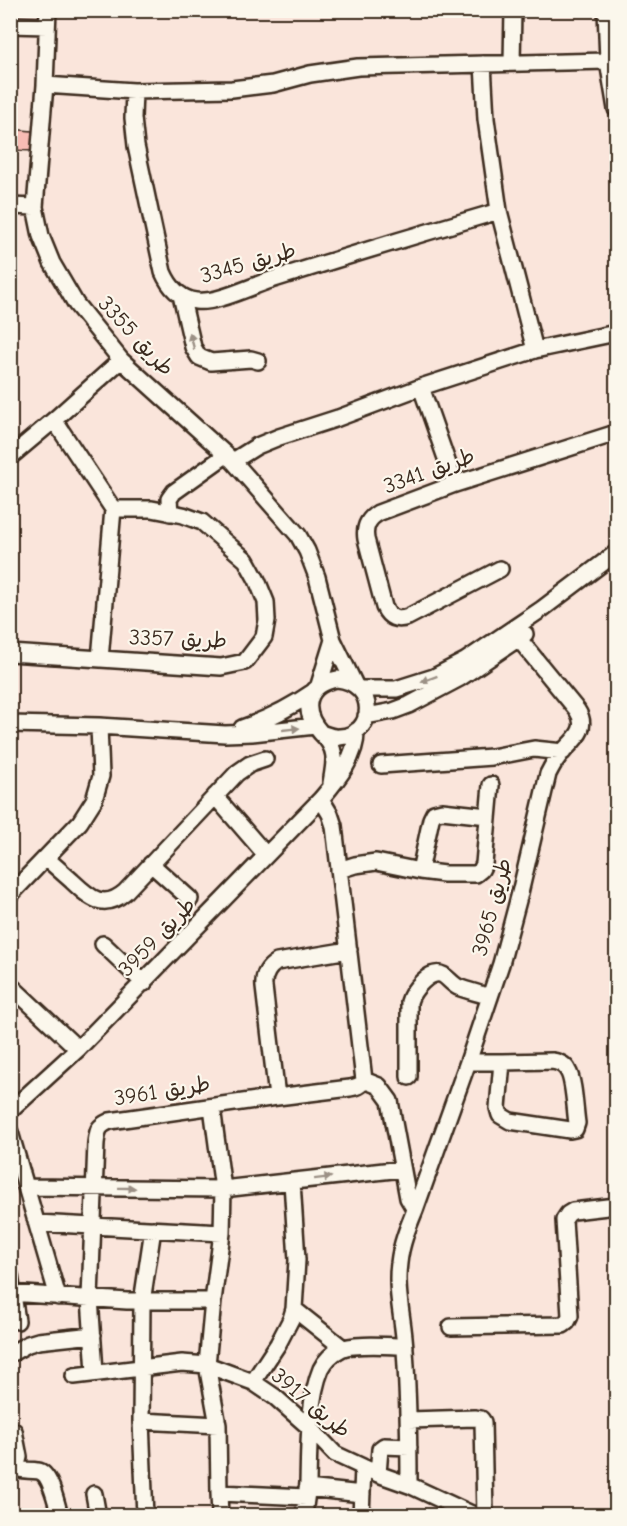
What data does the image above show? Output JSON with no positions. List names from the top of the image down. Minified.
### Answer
{"streets":{"street":["طريق 3345","طريق 3355","طريق 3341","طريق 3357","طريق 3965","طريق 3959","طريق 3961","طريق 3917"]},"crossings":[["طريق 3355","طريق 3959"],["طريق 3961","طريق 3917"]]}
